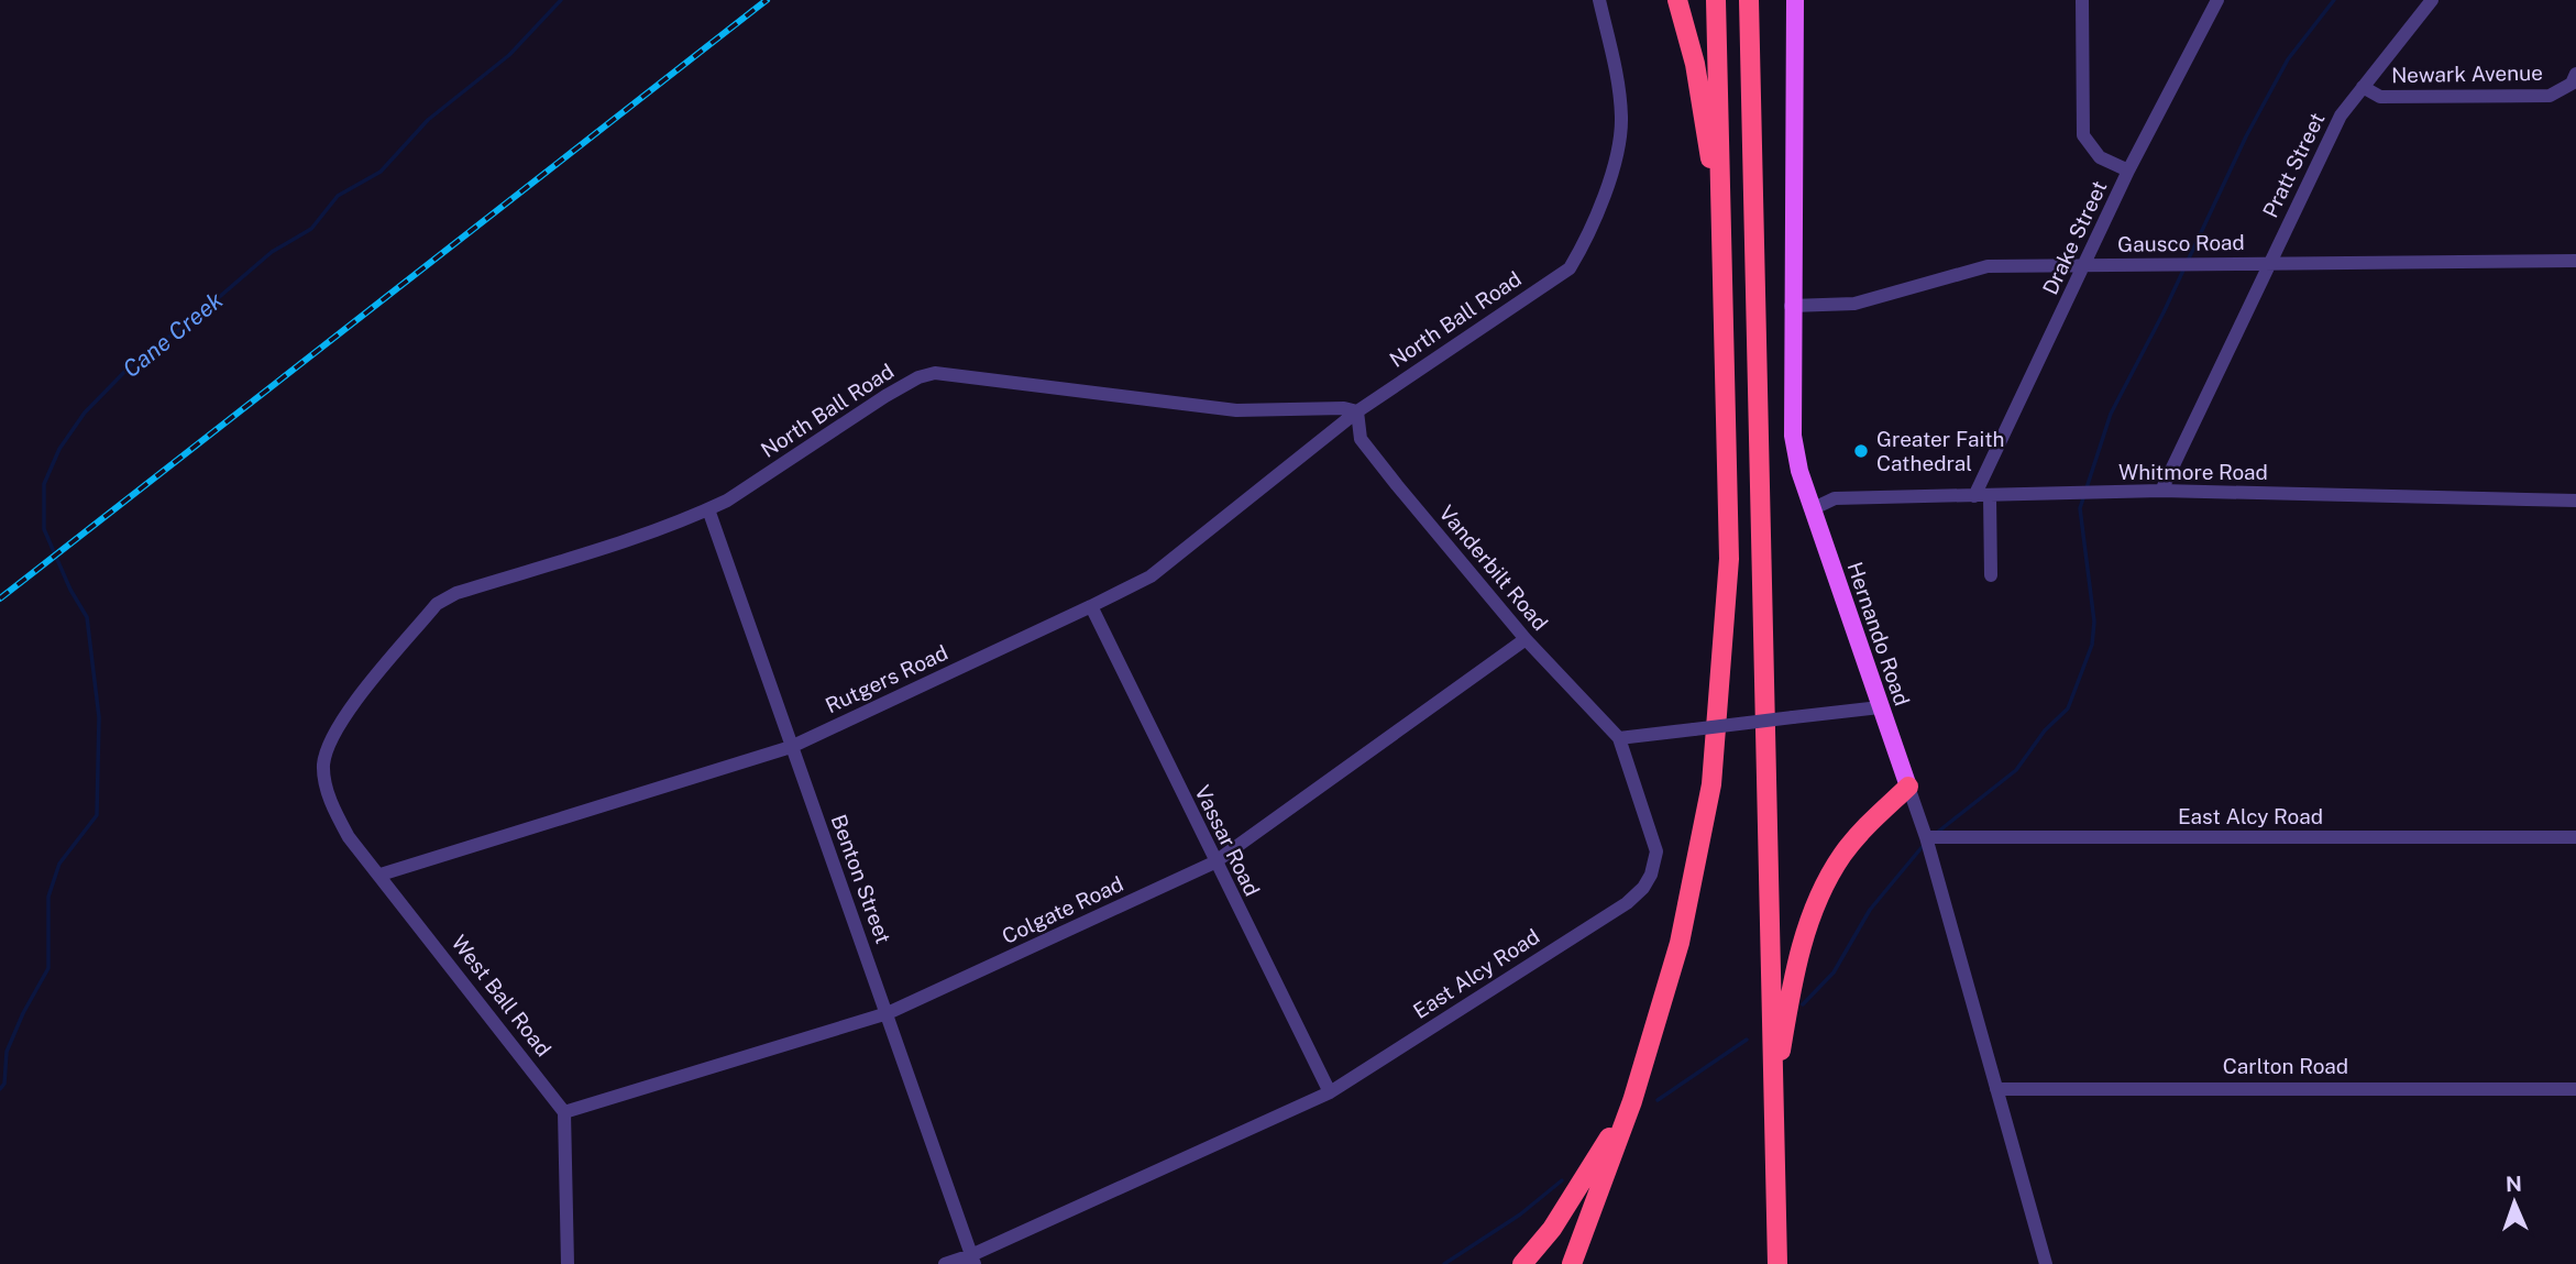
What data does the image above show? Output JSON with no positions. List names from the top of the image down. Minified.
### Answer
{"streets":{"main road":["Hernando Road"],"street":["Newark Avenue","Pratt Street","Drake Street","Gausco Road","North Ball Road","Whitmore Road","Vanderbilt Road","Rutgers Road","East Alcy Road","Vassar Road","Benton Street","Colgate Road","West Ball Road","Carlton Road"]},"crossings":[["Newark Avenue","Pratt Street"],["Pratt Street","Gausco Road"],["Pratt Street","Whitmore Road"],["Drake Street","Gausco Road"],["Drake Street","Whitmore Road"],["Gausco Road","Hernando Road"],["North Ball Road","Vanderbilt Road"],["North Ball Road","Rutgers Road"],["North Ball Road","Benton Street"],["North Ball Road","West Ball Road"],["Whitmore Road","Hernando Road"],["Vanderbilt Road","Rutgers Road"],["Vanderbilt Road","East Alcy Road"],["Vanderbilt Road","Colgate Road"],["Hernando Road","East Alcy Road"],["Hernando Road","Carlton Road"],["Rutgers Road","Vassar Road"],["Rutgers Road","Benton Street"],["Rutgers Road","West Ball Road"],["East Alcy Road","Vassar Road"],["East Alcy Road","Benton Street"],["Vassar Road","Colgate Road"],["Benton Street","Colgate Road"],["Colgate Road","West Ball Road"]],"water":["Cane Creek"],"places":["Greater Faith Cathedral"],"north":"top"}
